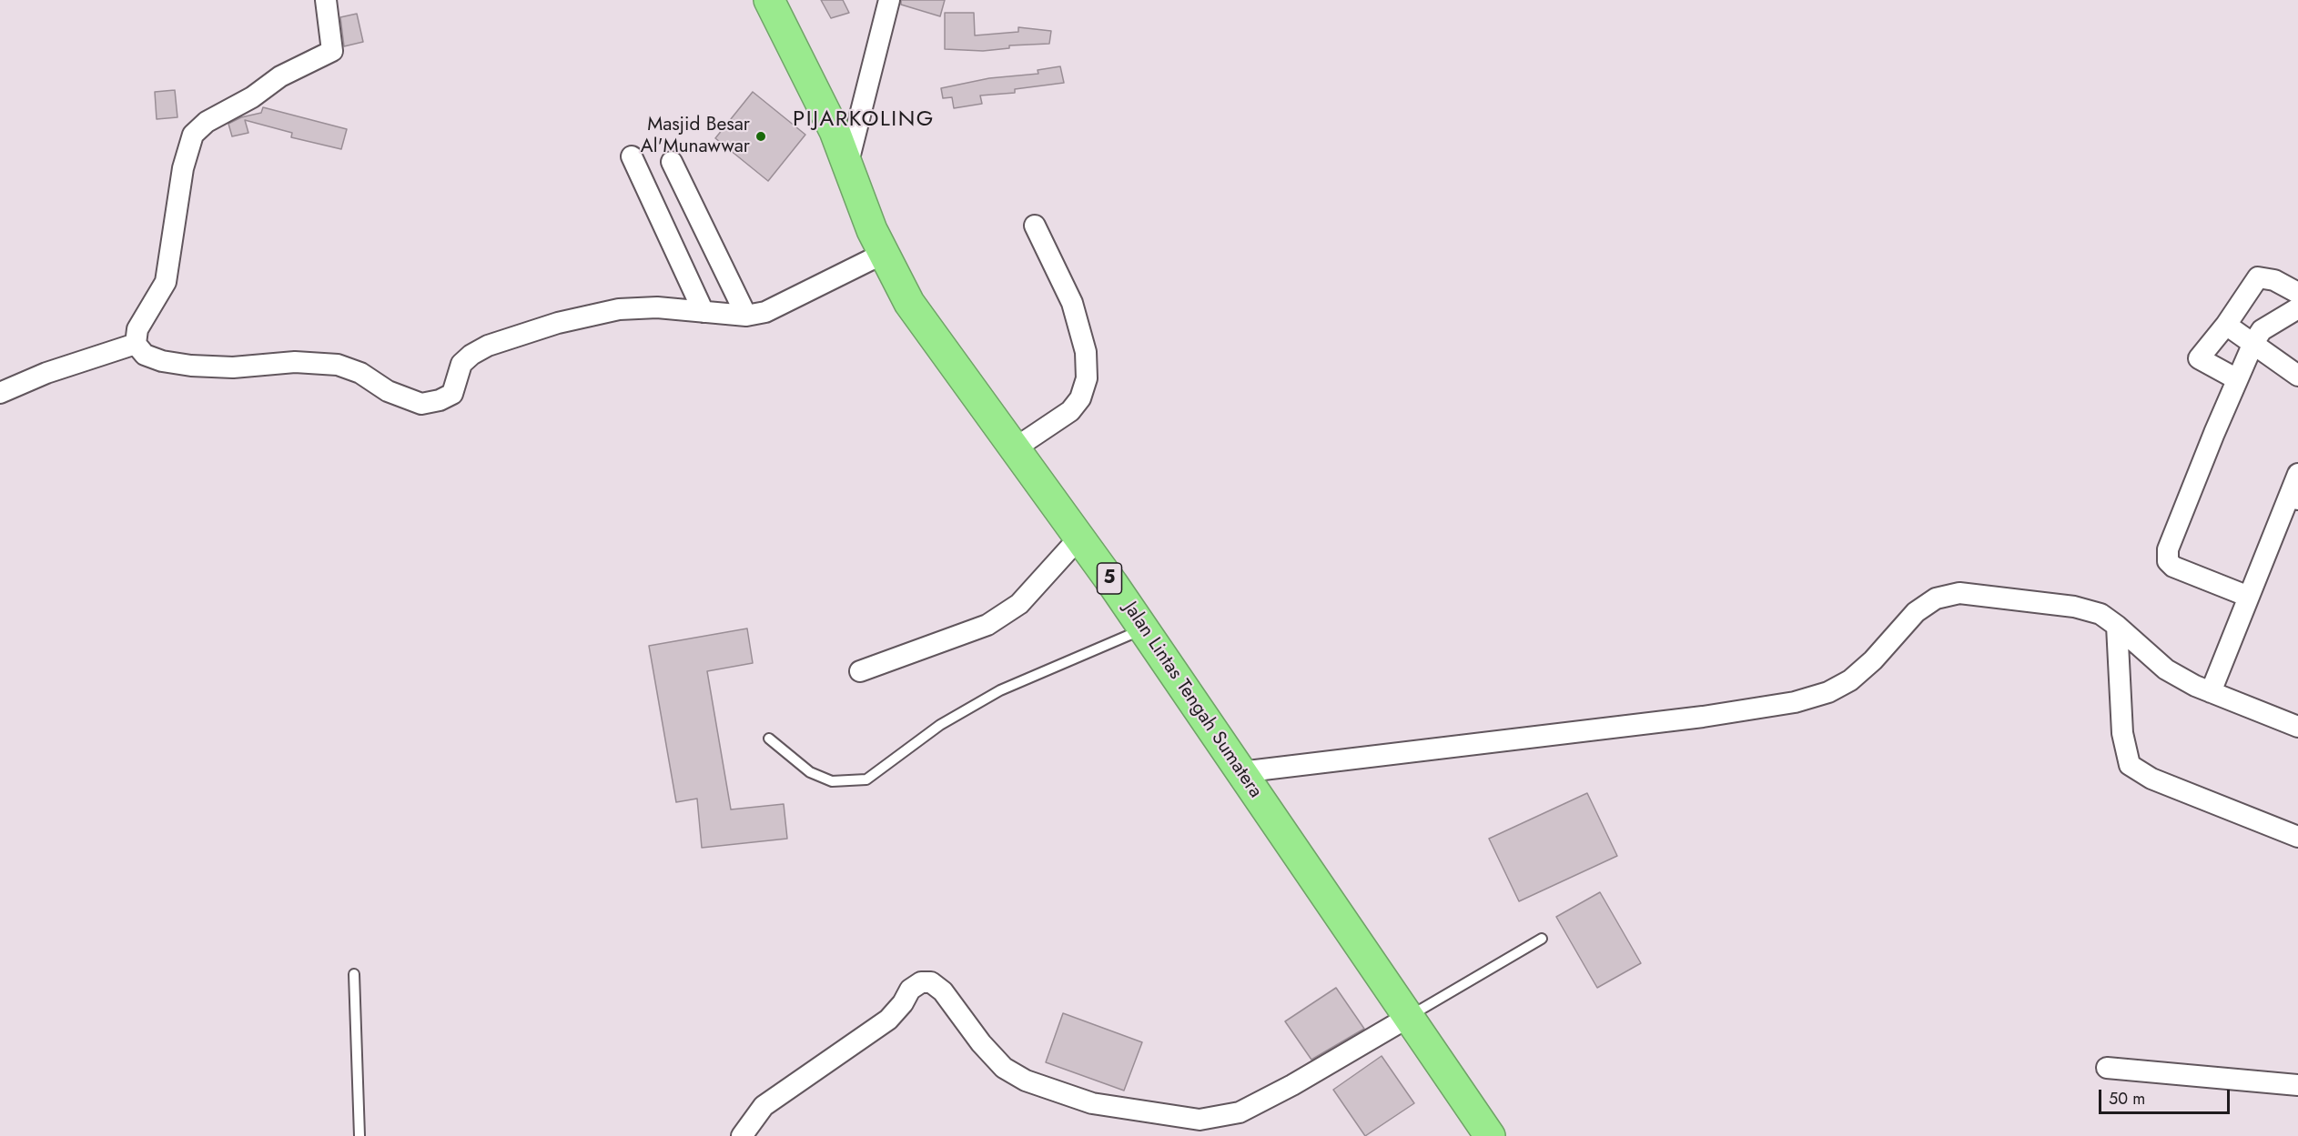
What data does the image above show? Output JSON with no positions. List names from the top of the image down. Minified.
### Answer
{"streets":{"highway":["5","Jalan Lintas Tengah Sumatera"]},"districts":["PIJARKOLING"],"places":["Masjid Besar Al'Munawwar"],"scale_bar":"50 m"}
